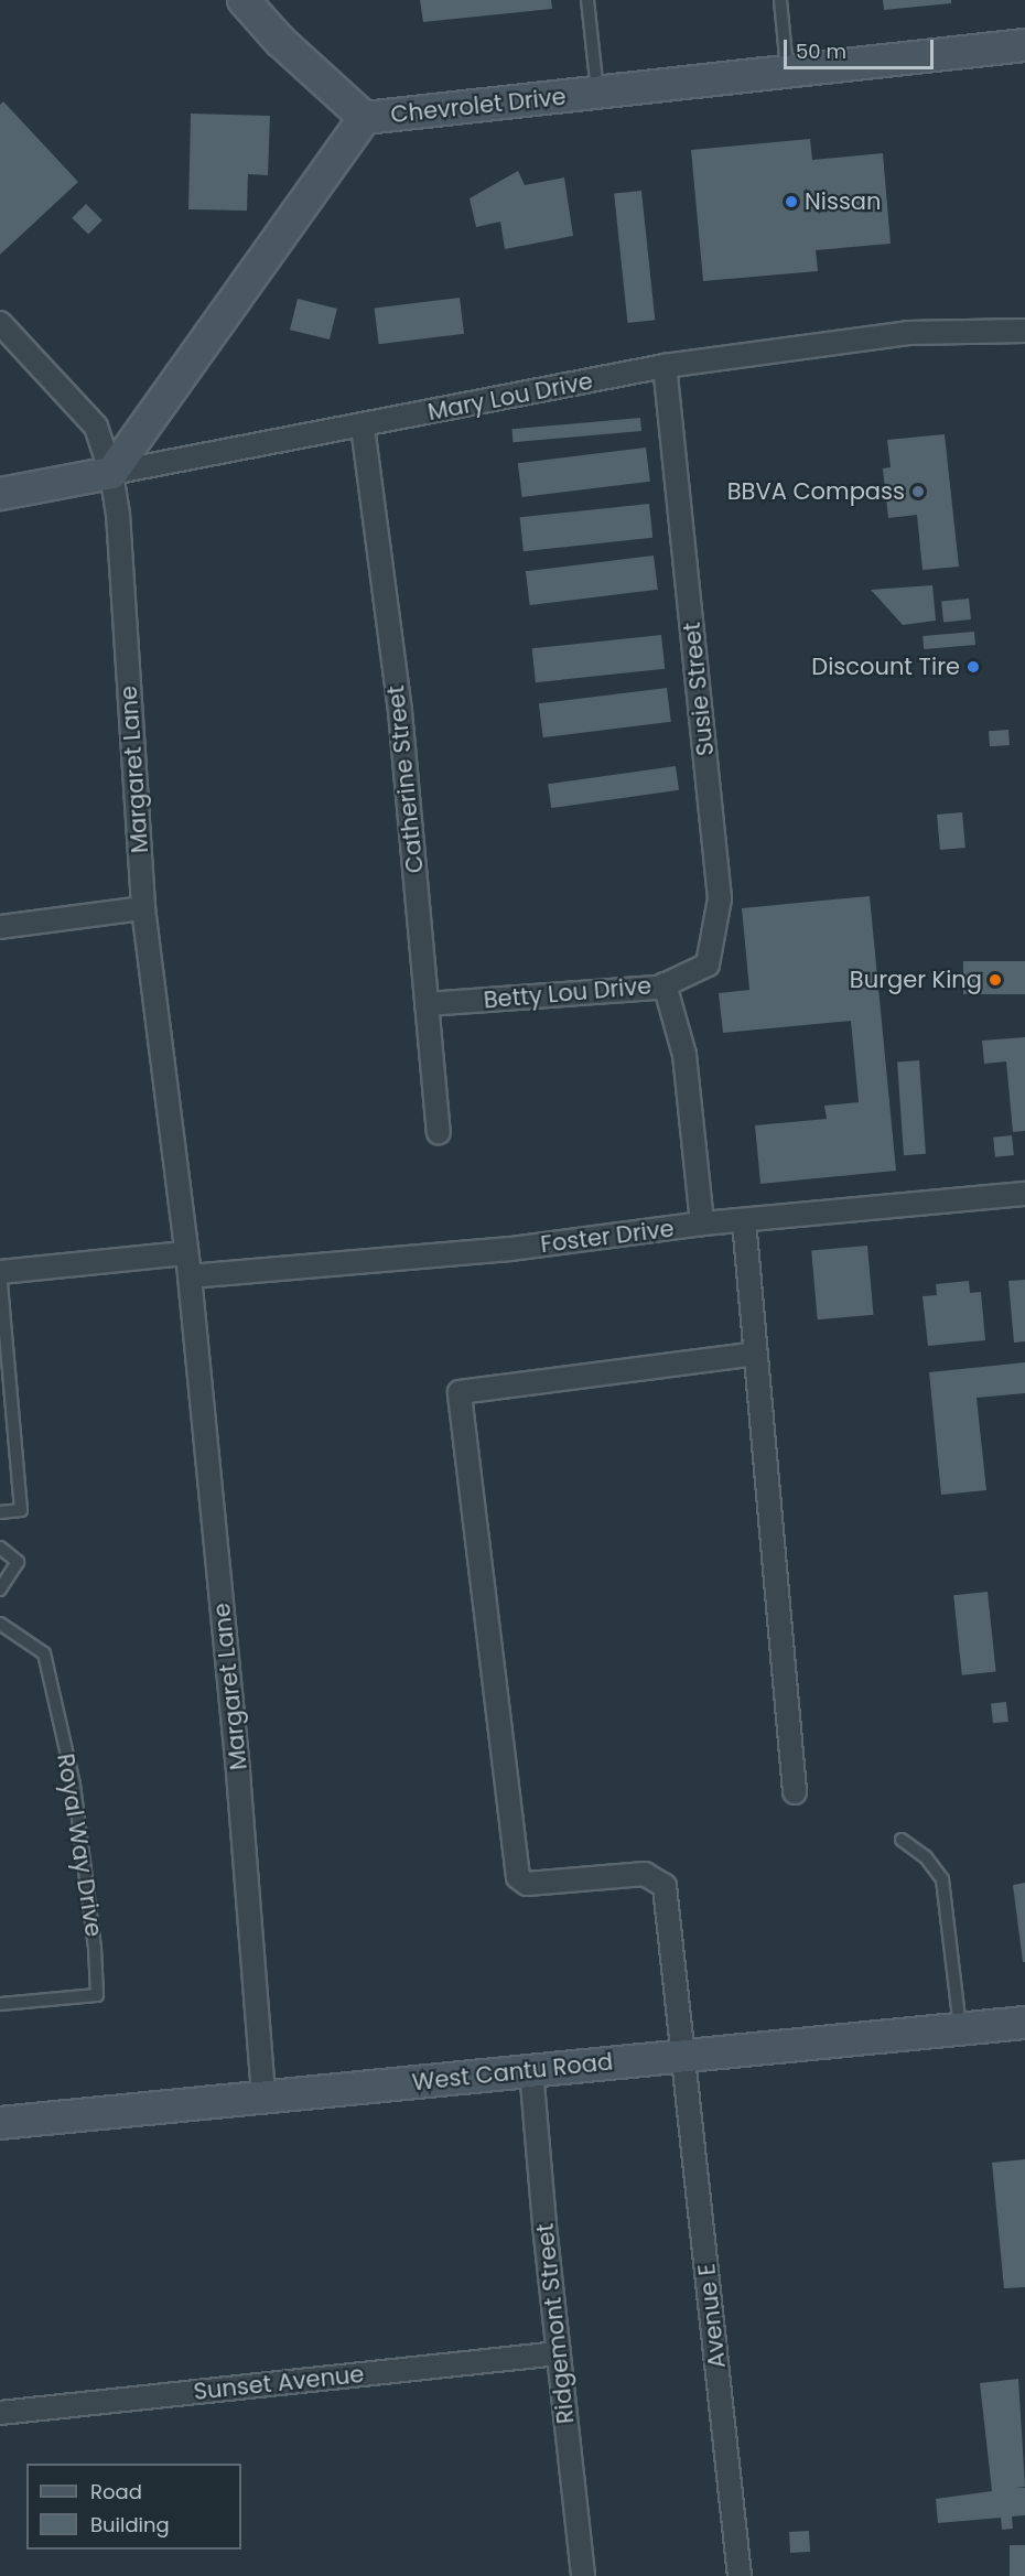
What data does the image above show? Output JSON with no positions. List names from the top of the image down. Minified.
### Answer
{"streets":{"main road":["Chevrolet Drive","Mary Lou Drive","West Cantu Road"],"street":["Susie Street","Margaret Lane","Catherine Street","Betty Lou Drive","Foster Drive","Avenue E","Ridgemont Street","Sunset Avenue"],"lane":["Royal Way Drive"]},"crossings":[["Chevrolet Drive","Mary Lou Drive"],["Chevrolet Drive","Margaret Lane"],["Mary Lou Drive","Susie Street"],["Mary Lou Drive","Margaret Lane"],["Mary Lou Drive","Catherine Street"],["Susie Street","Betty Lou Drive"],["Margaret Lane","Foster Drive"],["Margaret Lane","West Cantu Road"],["Catherine Street","Betty Lou Drive"],["Betty Lou Drive","Foster Drive"],["West Cantu Road","Avenue E"],["West Cantu Road","Ridgemont Street"],["Ridgemont Street","Sunset Avenue"]],"places":["Nissan","BBVA Compass","Discount Tire","Burger King"],"legend":["Road","Building"],"scale_bar":"50 m"}
